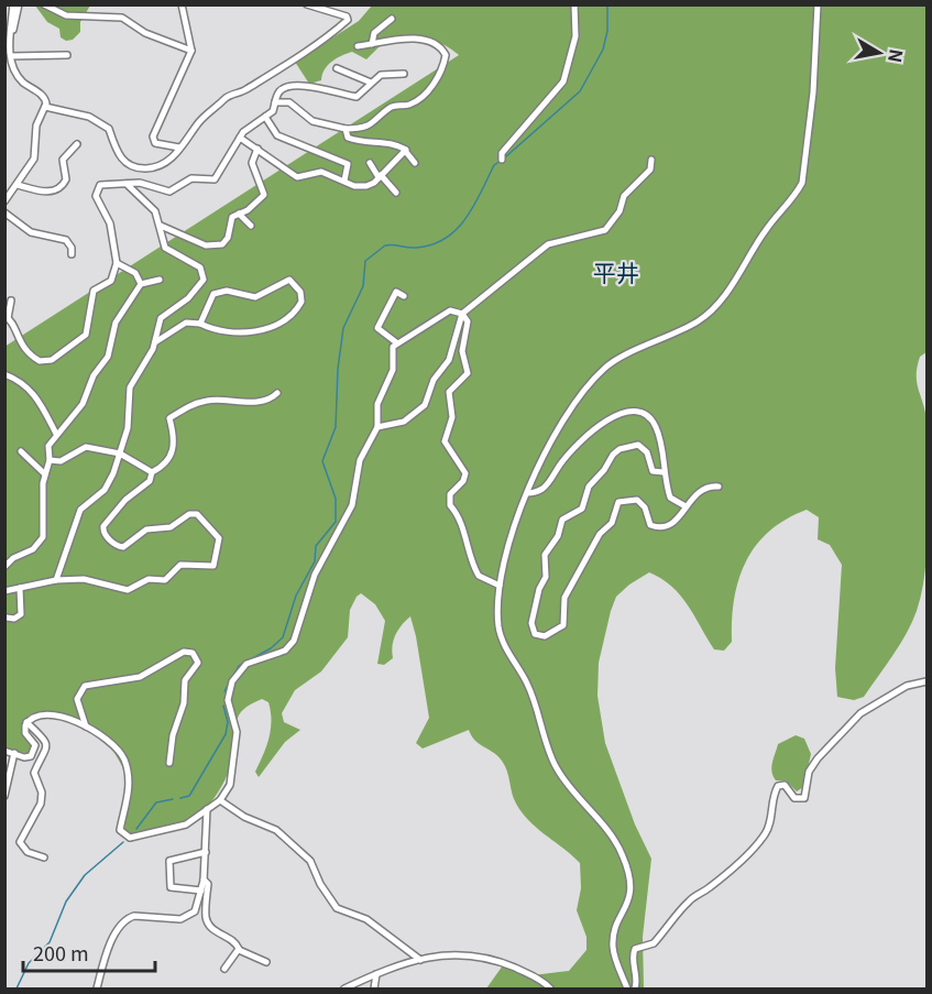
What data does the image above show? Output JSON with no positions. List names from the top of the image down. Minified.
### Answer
{"districts":["平井"],"scale_bar":"200 m","north":"right"}
